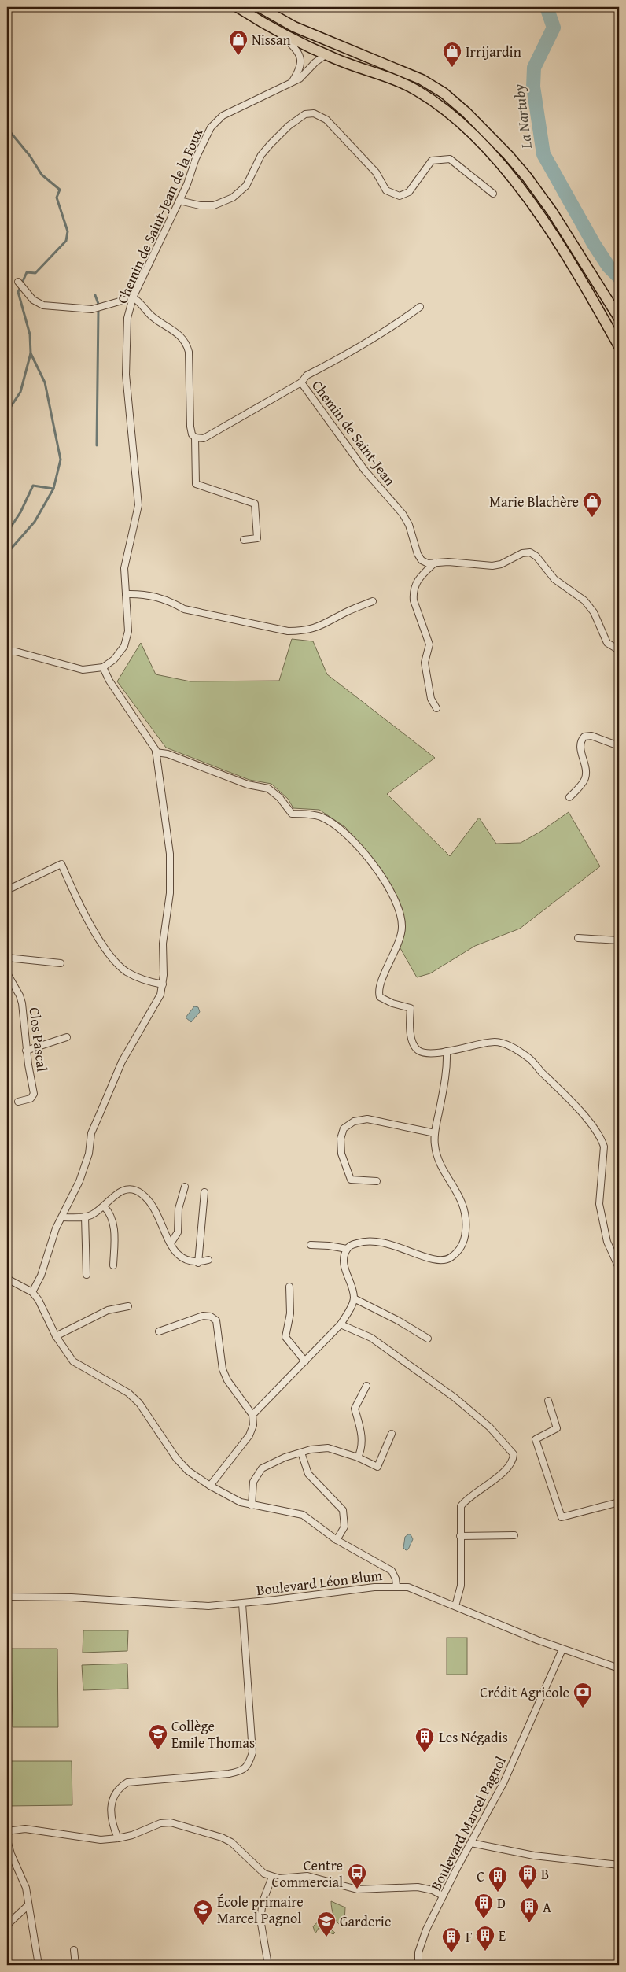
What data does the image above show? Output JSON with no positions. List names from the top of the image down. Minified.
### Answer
{"streets":{"street":["Chemin de Saint-Jean de la Foux","Chemin de Saint-Jean","Clos Pascal","Boulevard Léon Blum","Boulevard Marcel Pagnol"]},"crossings":[["Boulevard Léon Blum","Boulevard Marcel Pagnol"]],"water":["La Nartuby"],"places":{"shop":["Nissan","Irrijardin","Marie Blachère"],"bank":["Crédit Agricole"],"school or university":["Collège Emile Thomas","École primaire Marcel Pagnol","Garderie"],"building":["Les Négadis","B","C","D","A","E","F"],"bus stop":["Centre Commercial"]}}
